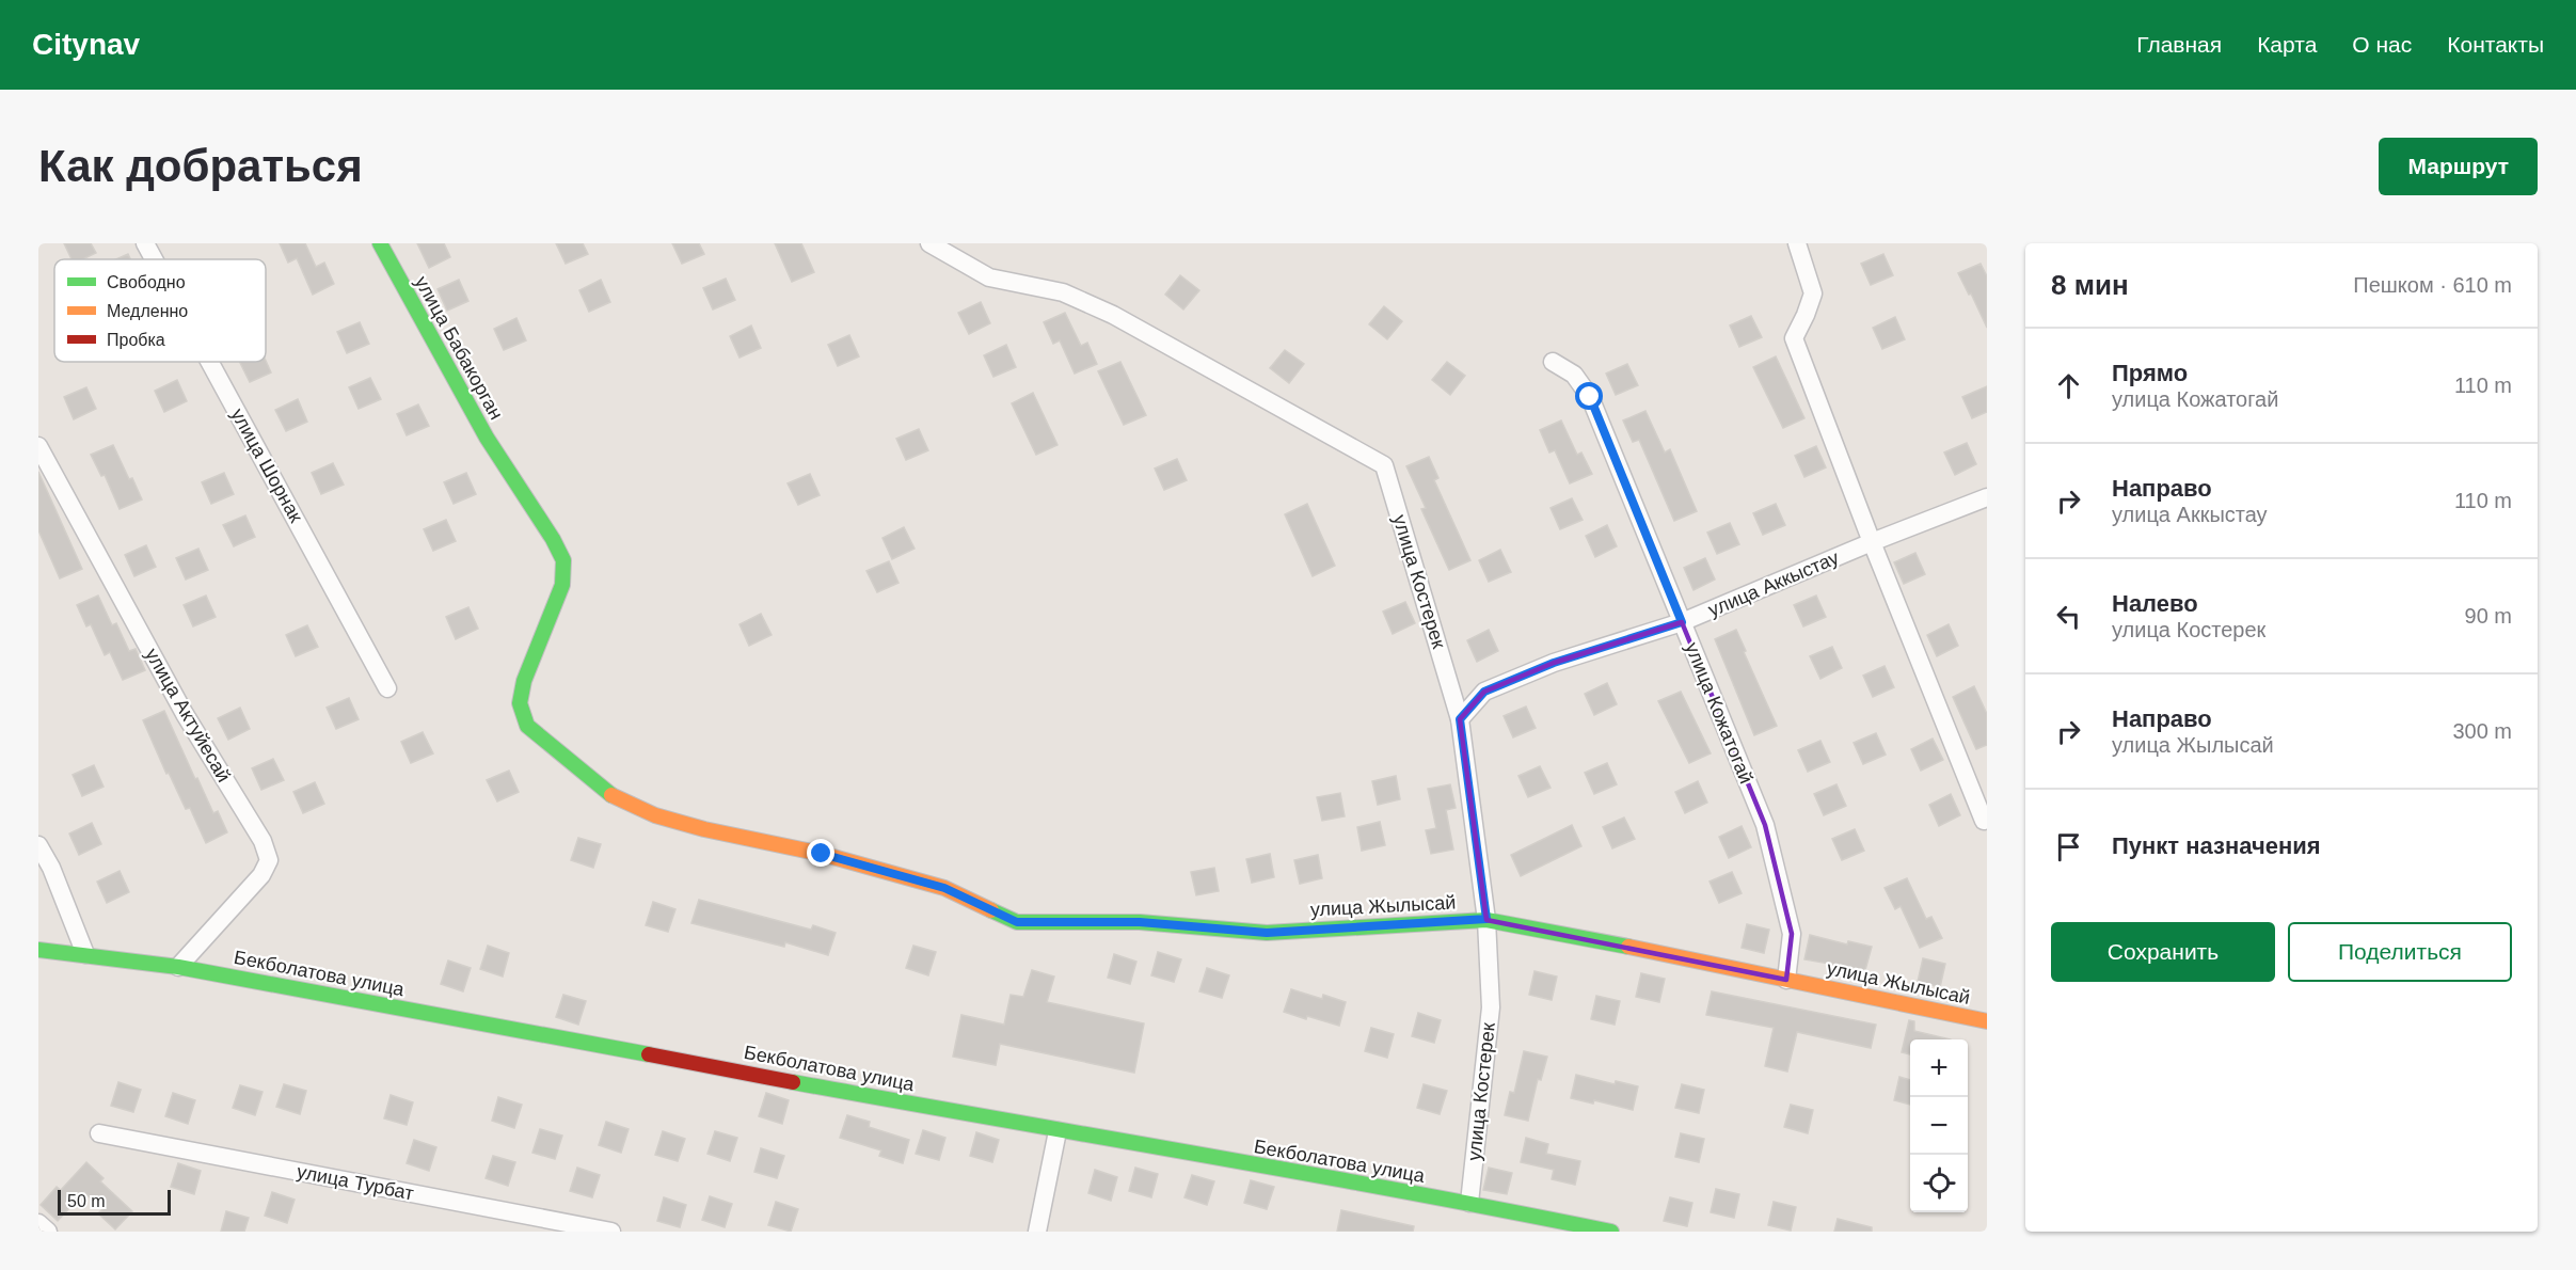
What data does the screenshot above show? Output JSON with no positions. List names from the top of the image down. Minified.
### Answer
{"streets":{"street":["улица Бабакорган","улица Шорнак","улица Костерек","улица Аккыстау","улица Кожатогай","улица Актуйесай","улица Жылысай","Бекболатова улица","улица Турбат"]},"crossings":[["улица Бабакорган","улица Жылысай"],["улица Костерек","улица Аккыстау"],["улица Костерек","улица Жылысай"],["улица Костерек","Бекболатова улица"],["улица Аккыстау","улица Кожатогай"],["улица Кожатогай","улица Жылысай"],["улица Актуйесай","Бекболатова улица"]],"legend":["Свободно","Медленно","Пробка"],"scale_bar":"50 m","page":{"header":"Citynav","nav":["Главная","Карта","О нас","Контакты"],"buttons":["Маршрут",["Сохранить","Поделиться"]],"title":"Как добраться","heading":["8 мин","Пешком · 610 m"],"list":[["Прямо","улица Кожатогай","110 m"],["Направо","улица Аккыстау","110 m"],["Налево","улица Костерек","90 m"],["Направо","улица Жылысай","300 m"],"Пункт назначения"],"map_buttons":["+","−"],"scale":"50 m"}}
